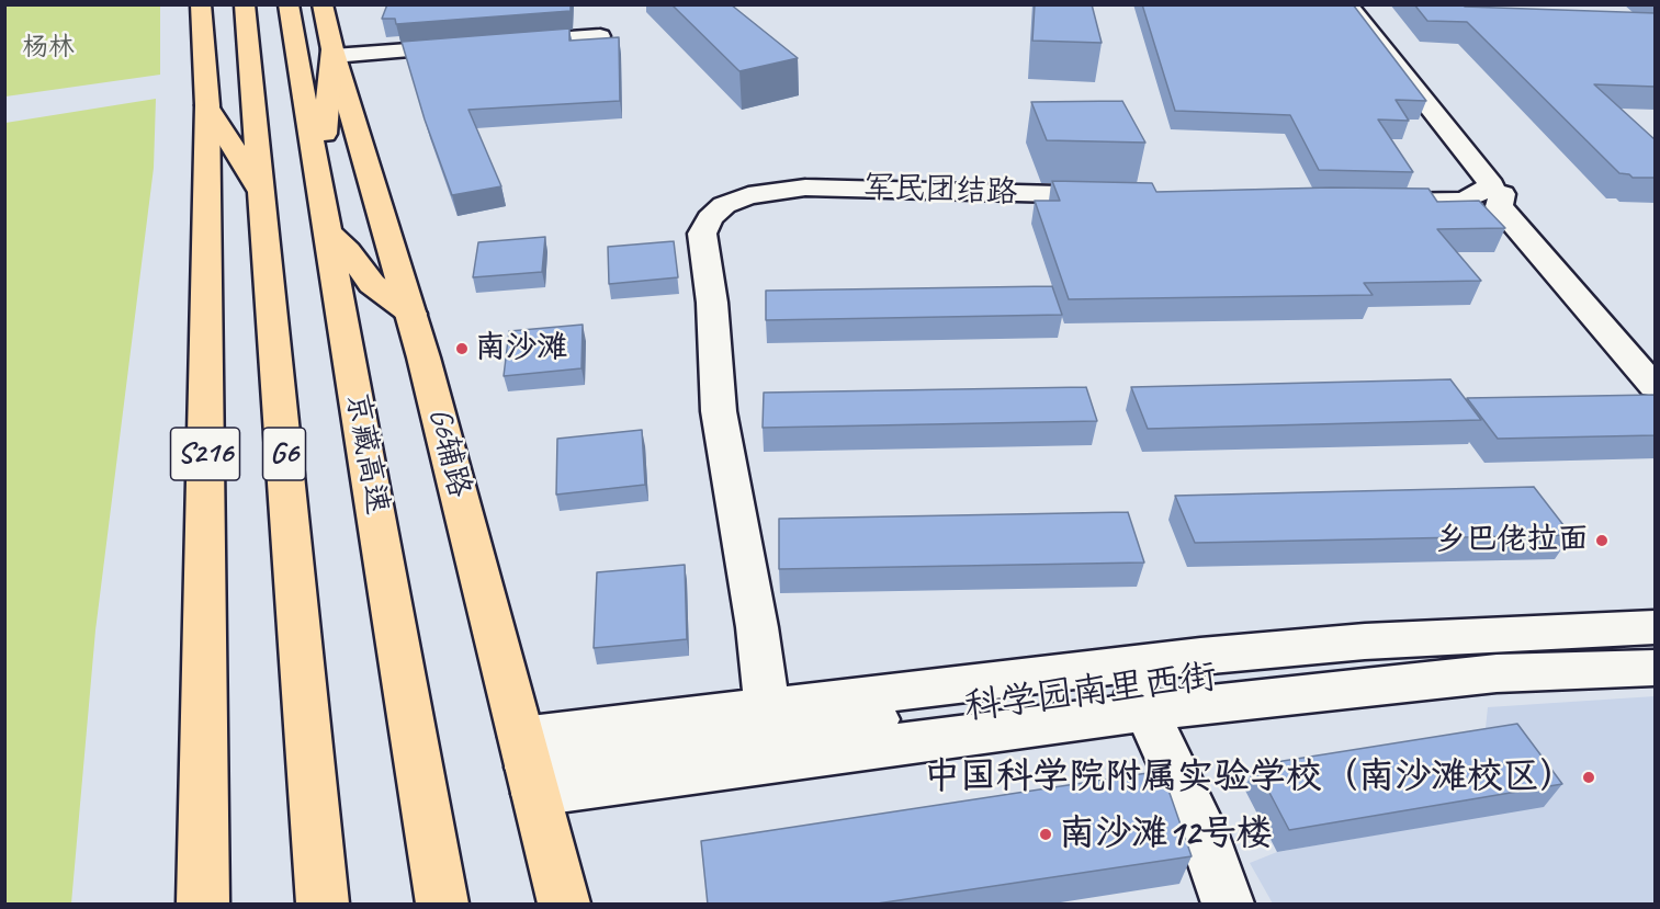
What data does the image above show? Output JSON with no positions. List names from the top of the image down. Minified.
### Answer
{"streets":{"main road":["G6辅路","S216","G6","京藏高速"],"street":["军民团结路","科学园南里西街"]},"parks":["杨林"],"places":["南沙滩","乡巴佬拉面","中国科学院附属实验学校（南沙滩校区）","南沙滩12号楼"]}
